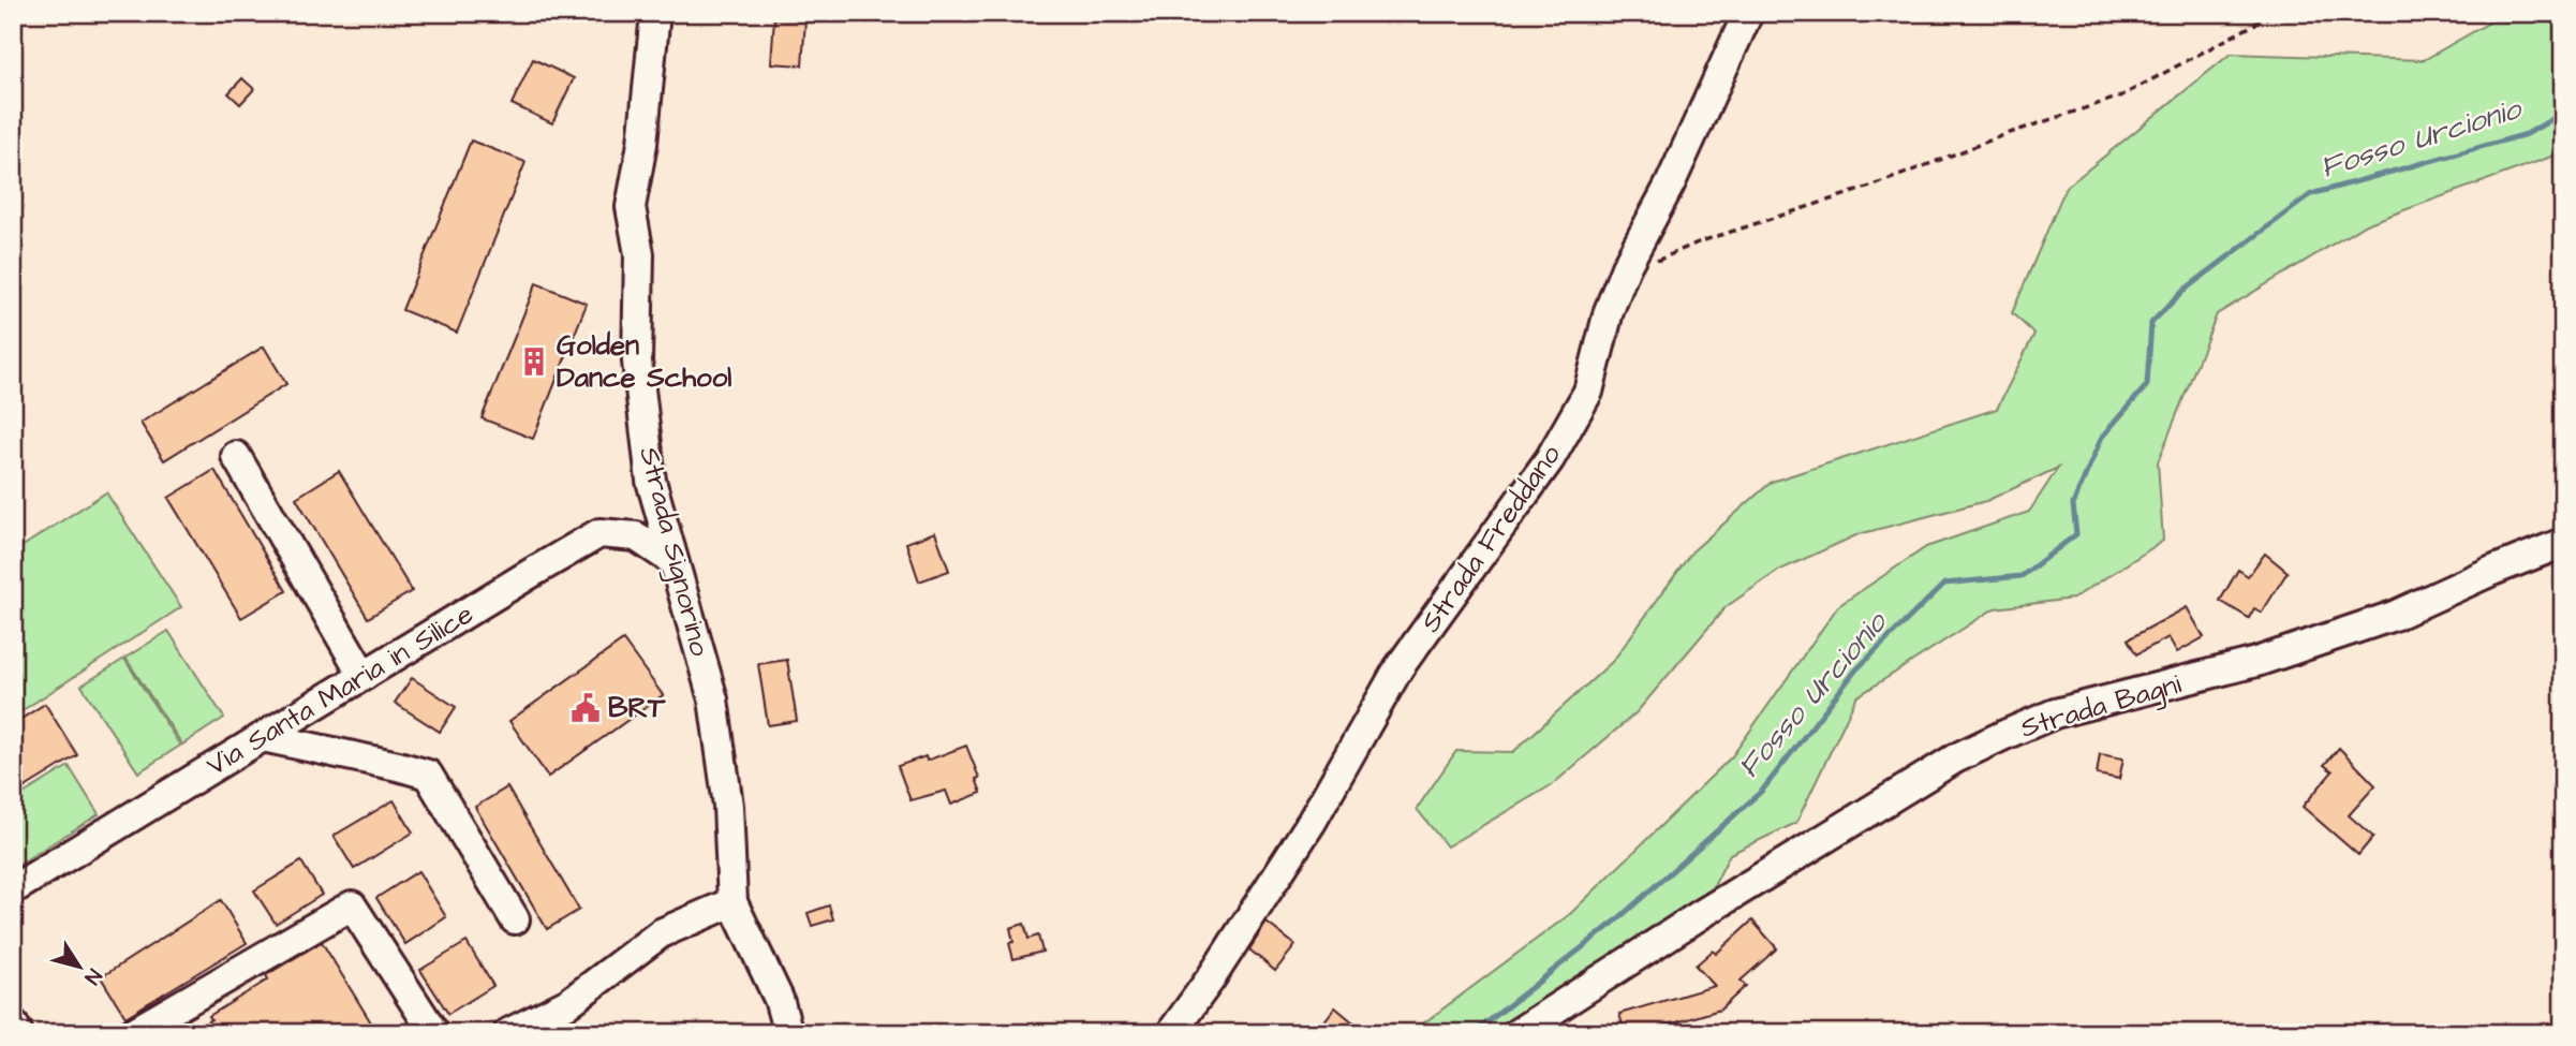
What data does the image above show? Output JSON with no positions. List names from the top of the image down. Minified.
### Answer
{"streets":{"street":["Strada Freddano","Strada Signorino","Via Santa Maria in Silice","Strada Bagni"]},"crossings":[["Strada Signorino","Via Santa Maria in Silice"]],"water":["Fosso Urcionio"],"places":{"building":["Golden Dance School"],"public building":["BRT"]},"north":"bottom right"}
